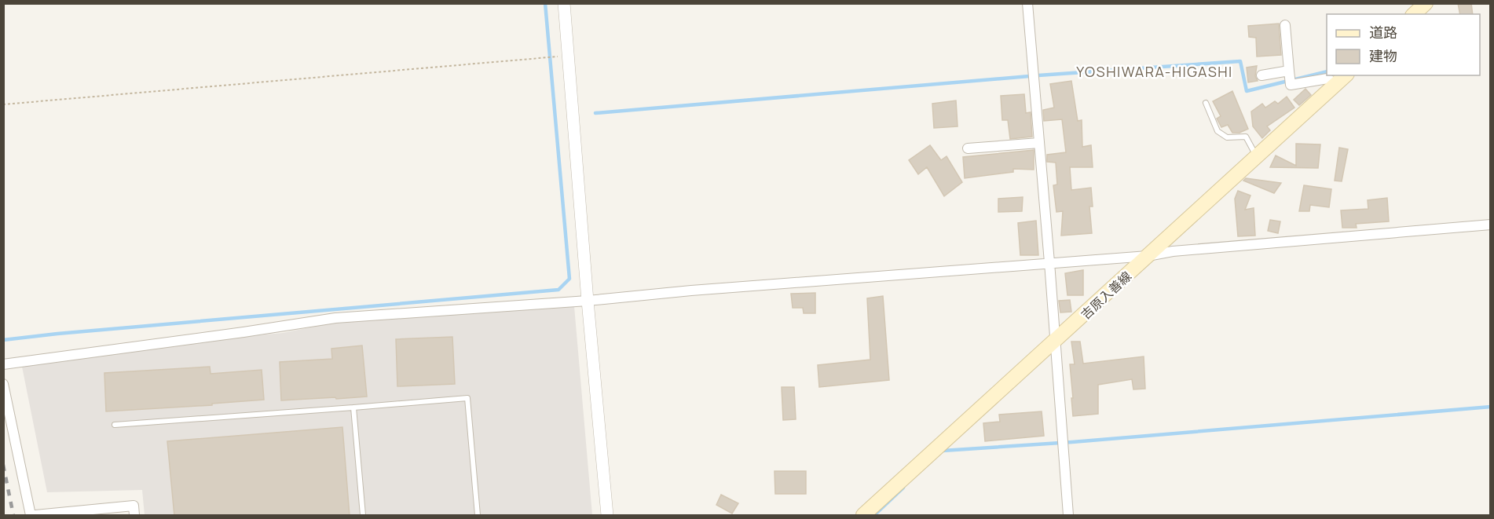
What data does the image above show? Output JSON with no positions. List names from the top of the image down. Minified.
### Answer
{"streets":{"main road":["吉原入善線"]},"districts":["YOSHIWARA-HIGASHI"],"legend":["道路","建物"]}
